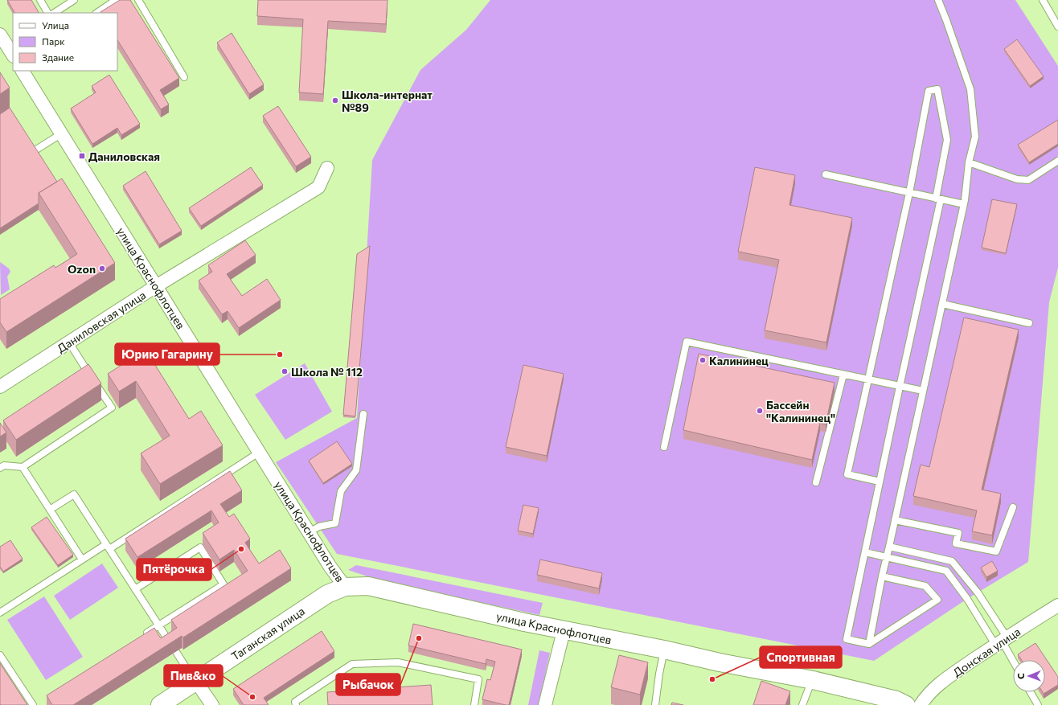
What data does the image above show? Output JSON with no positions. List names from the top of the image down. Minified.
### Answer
{"streets":{"main road":["улица Краснофлотцев","Таганская улица"],"street":["Даниловская улица","Донская улица"]},"crossings":[["улица Краснофлотцев","Даниловская улица"],["улица Краснофлотцев","Таганская улица"]],"places":{"other":["Школа-интернат №89","Ozon","Юрию Гагарину","Калининец","Школа № 112","Бассейн \"Калининец\"","Пятёрочка","Рыбачок","Спортивная","Пив&ко"],"transit":["Даниловская"]},"legend":["Улица","Парк","Здание"],"north":"left"}
